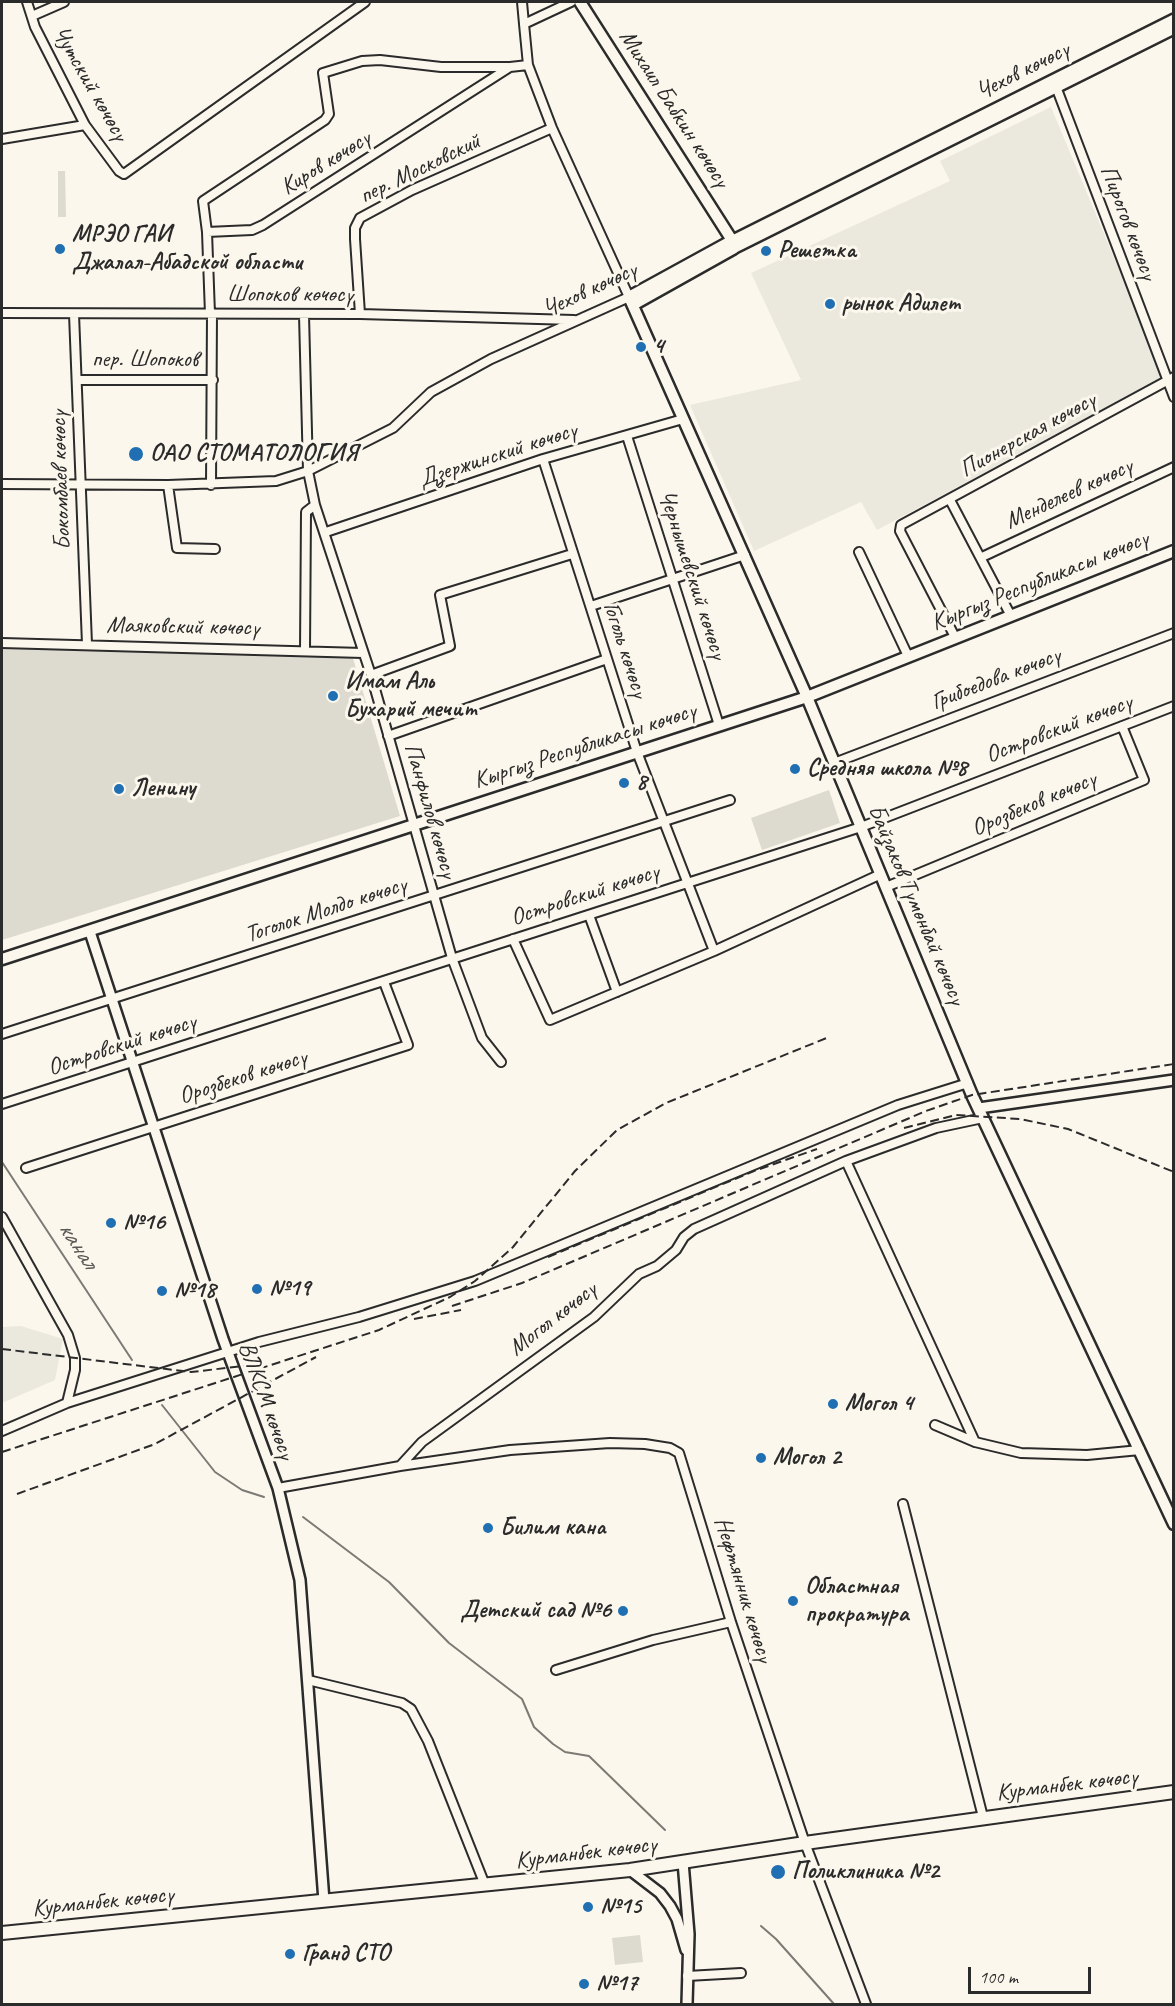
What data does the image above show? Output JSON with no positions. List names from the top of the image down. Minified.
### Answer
{"streets":{"main road":["Чехов көчөсү","Михаил Бабкин көчөсү","Кыргыз Республикасы көчөсү","Байзаков Түмөнбай көчөсү","Курманбек көчөсү"],"street":["Чутский көчөсү","Киров көчөсү","пер. Московский","Пирогов көчөсү","Шопоков көчөсү","пер. Шопоков","Пионерская көчөсү","Дзержинский көчөсү","Бокомбаев көчөсү","Менделеев көчөсү","Чернышевский көчөсү","Маяковский көчөсү","Гоголь көчөсү","Грибоедова көчөсү","Островский көчөсү","Орозбеков көчөсү","Панфилов көчөсү","Тоголок Молдо көчөсү","Могол көчөсү","ВЛКСМ көчөсү","Нефтянник көчөсү"]},"crossings":[["Чехов көчөсү","Михаил Бабкин көчөсү"],["Чехов көчөсү","Пирогов көчөсү"],["Чехов көчөсү","Шопоков көчөсү"],["Чехов көчөсү","пер. Шопоков"],["Чехов көчөсү","Бокомбаев көчөсү"],["Чехов көчөсү","Панфилов көчөсү"],["Чехов көчөсү","Байзаков Түмөнбай көчөсү"],["пер. Московский","Шопоков көчөсү"],["Пирогов көчөсү","Пионерская көчөсү"],["Шопоков көчөсү","пер. Шопоков"],["Шопоков көчөсү","Бокомбаев көчөсү"],["Шопоков көчөсү","Панфилов көчөсү"],["пер. Шопоков","Бокомбаев көчөсү"],["Пионерская көчөсү","Кыргыз Республикасы көчөсү"],["Дзержинский көчөсү","Чернышевский көчөсү"],["Дзержинский көчөсү","Гоголь көчөсү"],["Дзержинский көчөсү","Панфилов көчөсү"],["Дзержинский көчөсү","Байзаков Түмөнбай көчөсү"],["Бокомбаев көчөсү","Маяковский көчөсү"],["Чернышевский көчөсү","Кыргыз Республикасы көчөсү"],["Кыргыз Республикасы көчөсү","Гоголь көчөсү"],["Кыргыз Республикасы көчөсү","Панфилов көчөсү"],["Кыргыз Республикасы көчөсү","Байзаков Түмөнбай көчөсү"],["Кыргыз Республикасы көчөсү","ВЛКСМ көчөсү"],["Маяковский көчөсү","Панфилов көчөсү"],["Гоголь көчөсү","Островский көчөсү"],["Гоголь көчөсү","Тоголок Молдо көчөсү"],["Грибоедова көчөсү","Байзаков Түмөнбай көчөсү"],["Островский көчөсү","Орозбеков көчөсү"],["Островский көчөсү","Панфилов көчөсү"],["Островский көчөсү","Байзаков Түмөнбай көчөсү"],["Островский көчөсү","ВЛКСМ көчөсү"],["Орозбеков көчөсү","Байзаков Түмөнбай көчөсү"],["Орозбеков көчөсү","ВЛКСМ көчөсү"],["Панфилов көчөсү","Тоголок Молдо көчөсү"],["Байзаков Түмөнбай көчөсү","Могол көчөсү"],["Тоголок Молдо көчөсү","ВЛКСМ көчөсү"],["Могол көчөсү","Нефтянник көчөсү"],["ВЛКСМ көчөсү","Курманбек көчөсү"],["Нефтянник көчөсү","Курманбек көчөсү"]],"water":["канал"],"places":["МРЭО ГАИ Джалал-Абадской области","Решетка","рынок Адилет","4","ОАО СТОМАТОЛОГИЯ","Имам Аль Бухарий мечит","Средняя школа №8","8","Ленину","№16","№19","№18","Могол 4","Могол 2","Билим кана","Областная прократура","Детский сад №6","Поликлиника №2","№15","Гранд СТО","№17"],"scale_bar":"100 m"}
